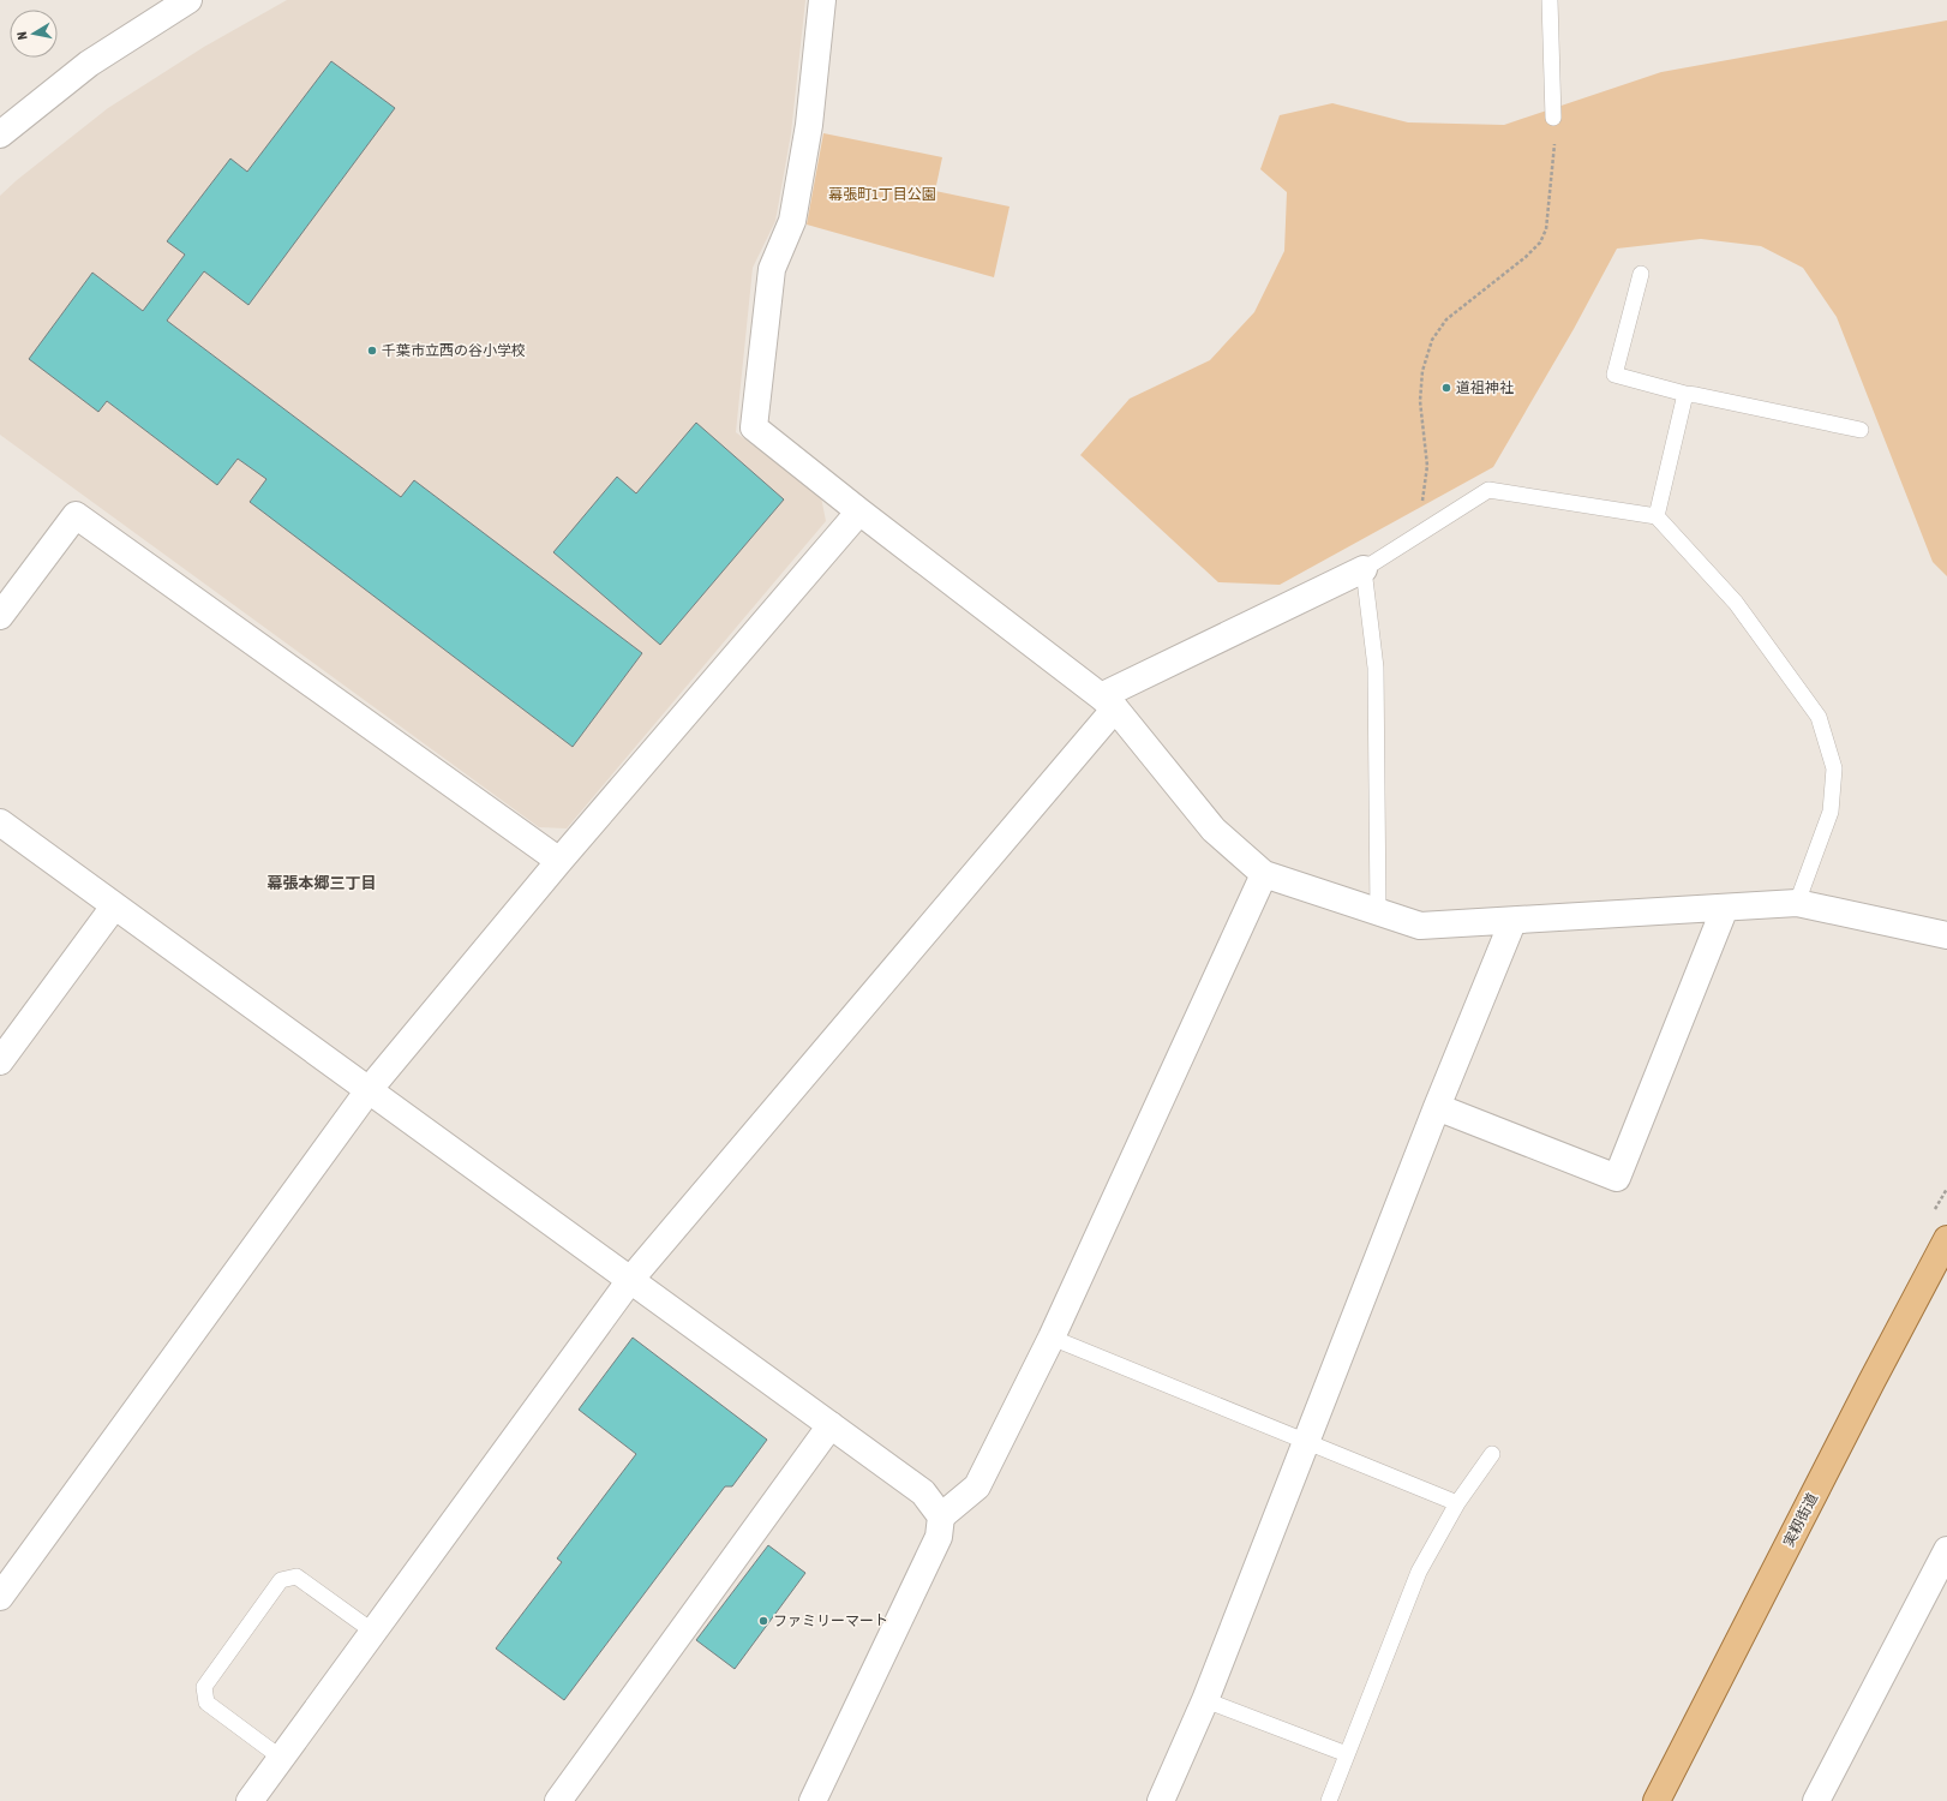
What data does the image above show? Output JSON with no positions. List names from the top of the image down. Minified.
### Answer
{"streets":{"main road":["実籾街道"]},"districts":["幕張本郷三丁目"],"parks":["幕張町1丁目公園"],"places":["千葉市立西の谷小学校","道祖神社","ファミリーマート"],"north":"left"}
